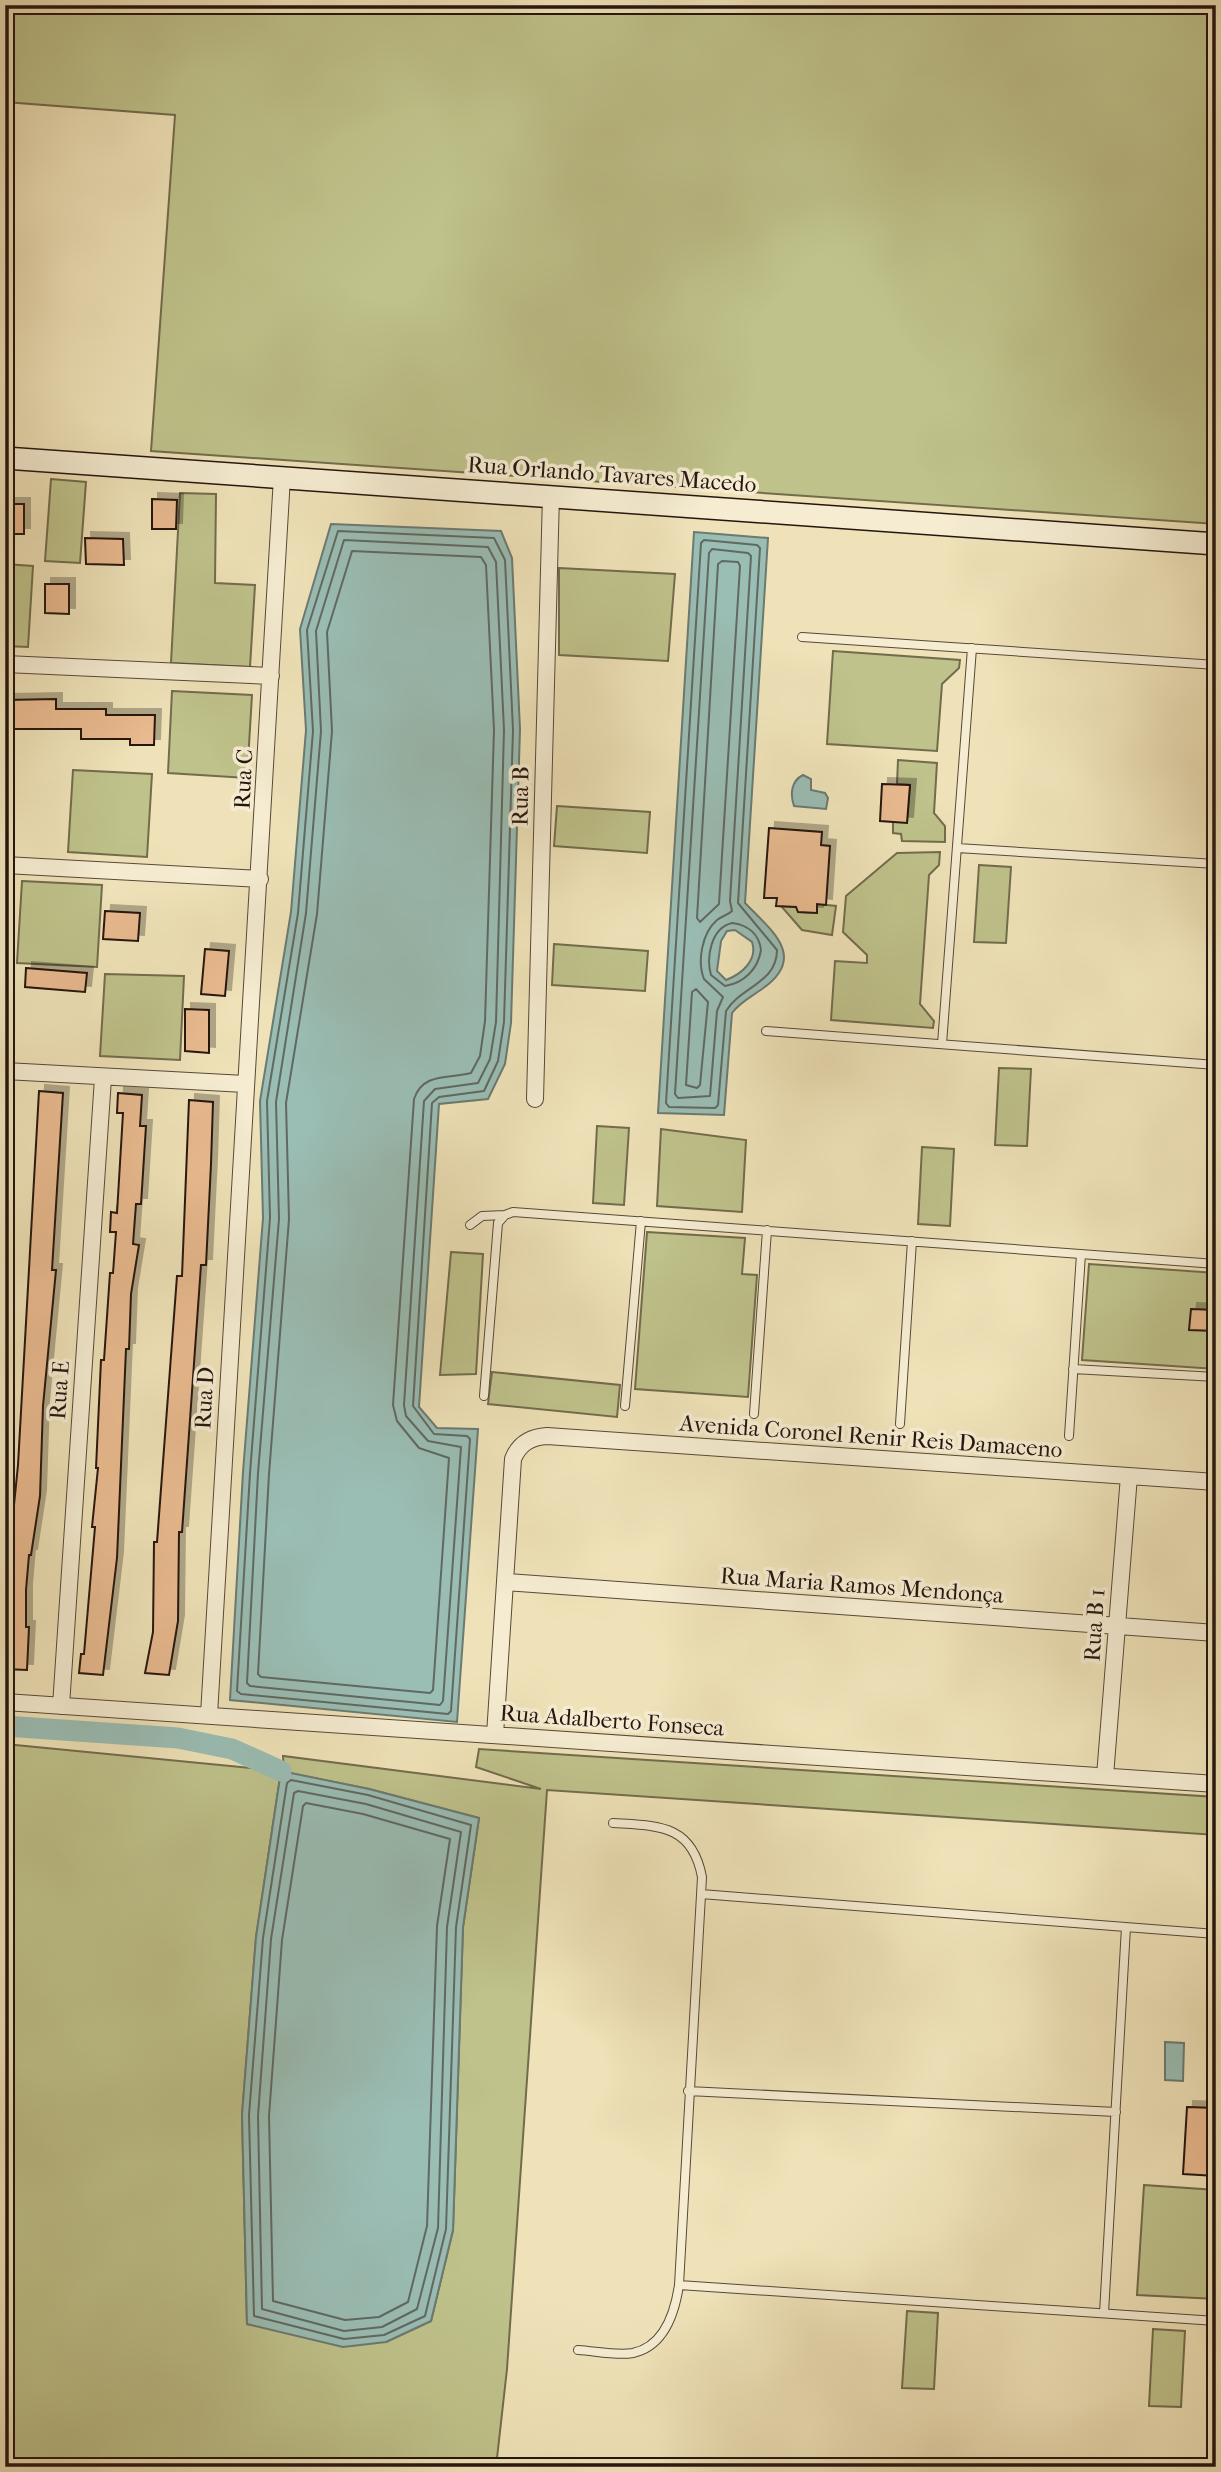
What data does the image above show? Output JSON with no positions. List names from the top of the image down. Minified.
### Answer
{"streets":{"street":["Rua Orlando Tavares Macedo","Rua C","Rua B","Rua E","Rua D","Avenida Coronel Renir Reis Damaceno","Rua Maria Ramos Mendonça","Rua B 1","Rua Adalberto Fonseca"]},"crossings":[["Rua Orlando Tavares Macedo","Rua C"],["Rua Orlando Tavares Macedo","Rua B"],["Rua C","Rua D"],["Rua E","Rua Adalberto Fonseca"],["Rua D","Rua Adalberto Fonseca"],["Avenida Coronel Renir Reis Damaceno","Rua Maria Ramos Mendonça"],["Avenida Coronel Renir Reis Damaceno","Rua B 1"],["Rua Maria Ramos Mendonça","Rua B 1"],["Rua B 1","Rua Adalberto Fonseca"]]}
